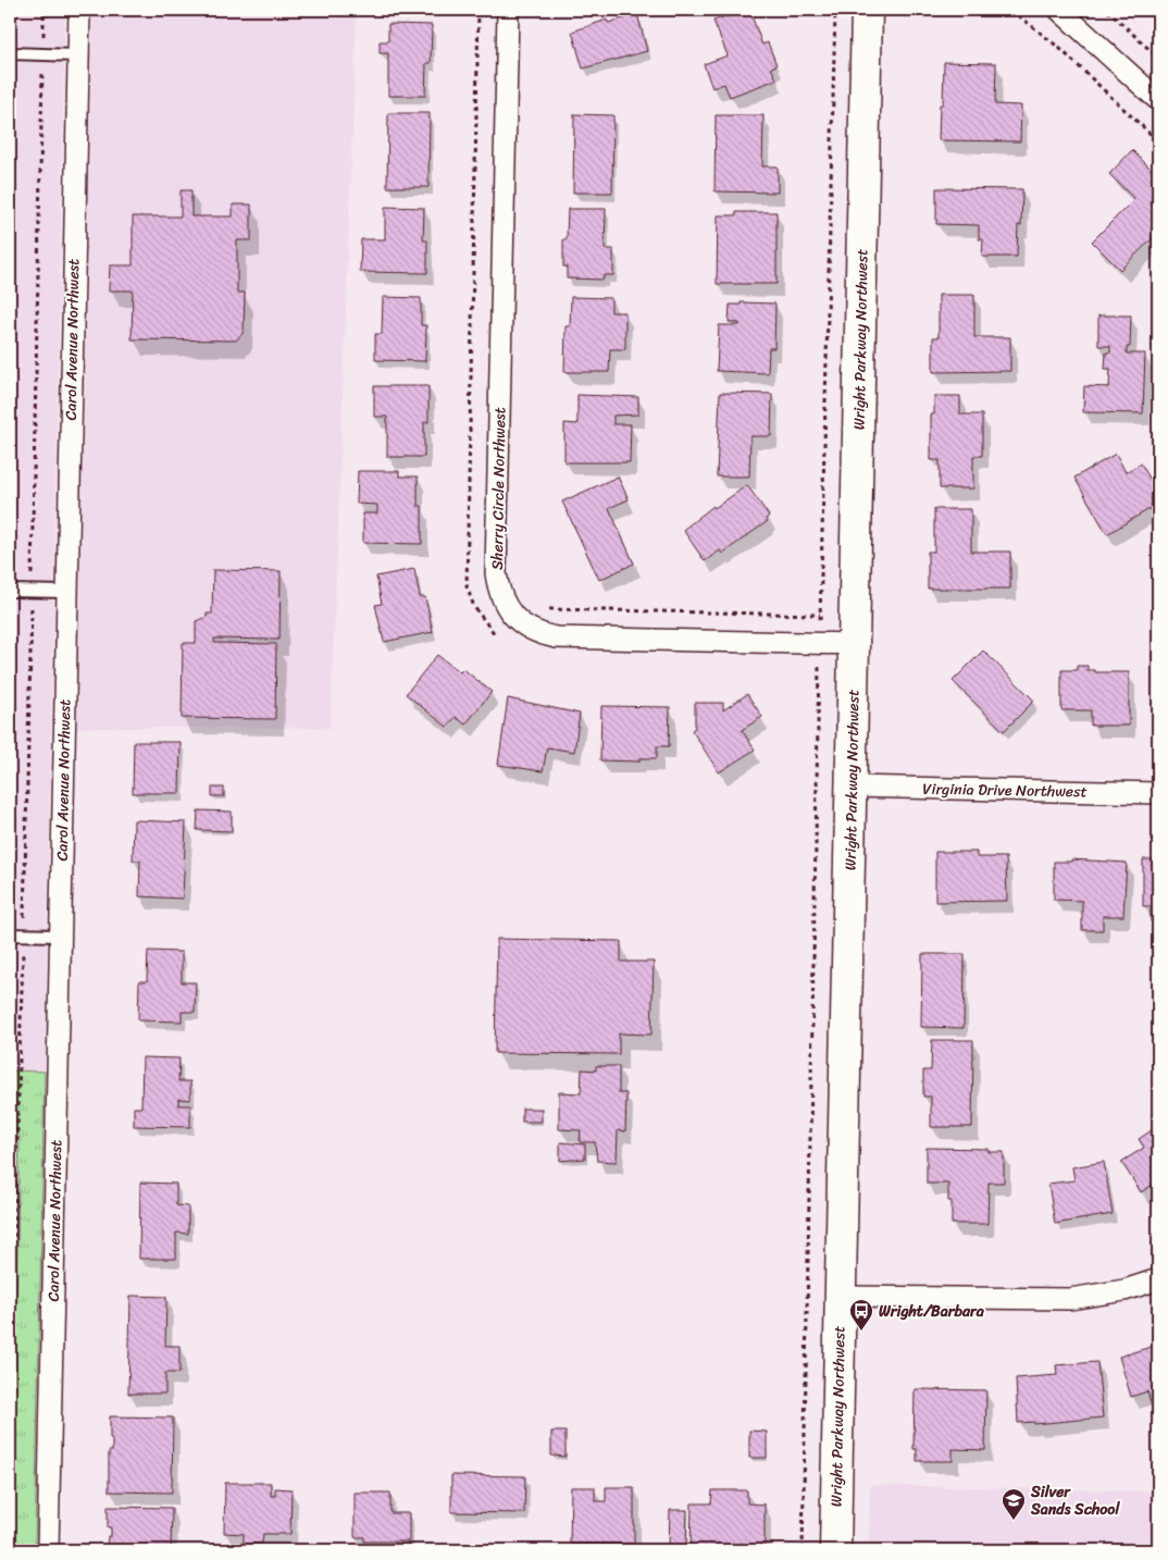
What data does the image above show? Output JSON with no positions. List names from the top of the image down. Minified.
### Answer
{"streets":{"street":["Carol Avenue Northwest","Wright Parkway Northwest","Sherry Circle Northwest","Virginia Drive Northwest"]},"crossings":[["Wright Parkway Northwest","Sherry Circle Northwest"],["Wright Parkway Northwest","Virginia Drive Northwest"]],"places":{"bus stop":["Wright/Barbara"],"school or university":["Silver Sands School"]}}
